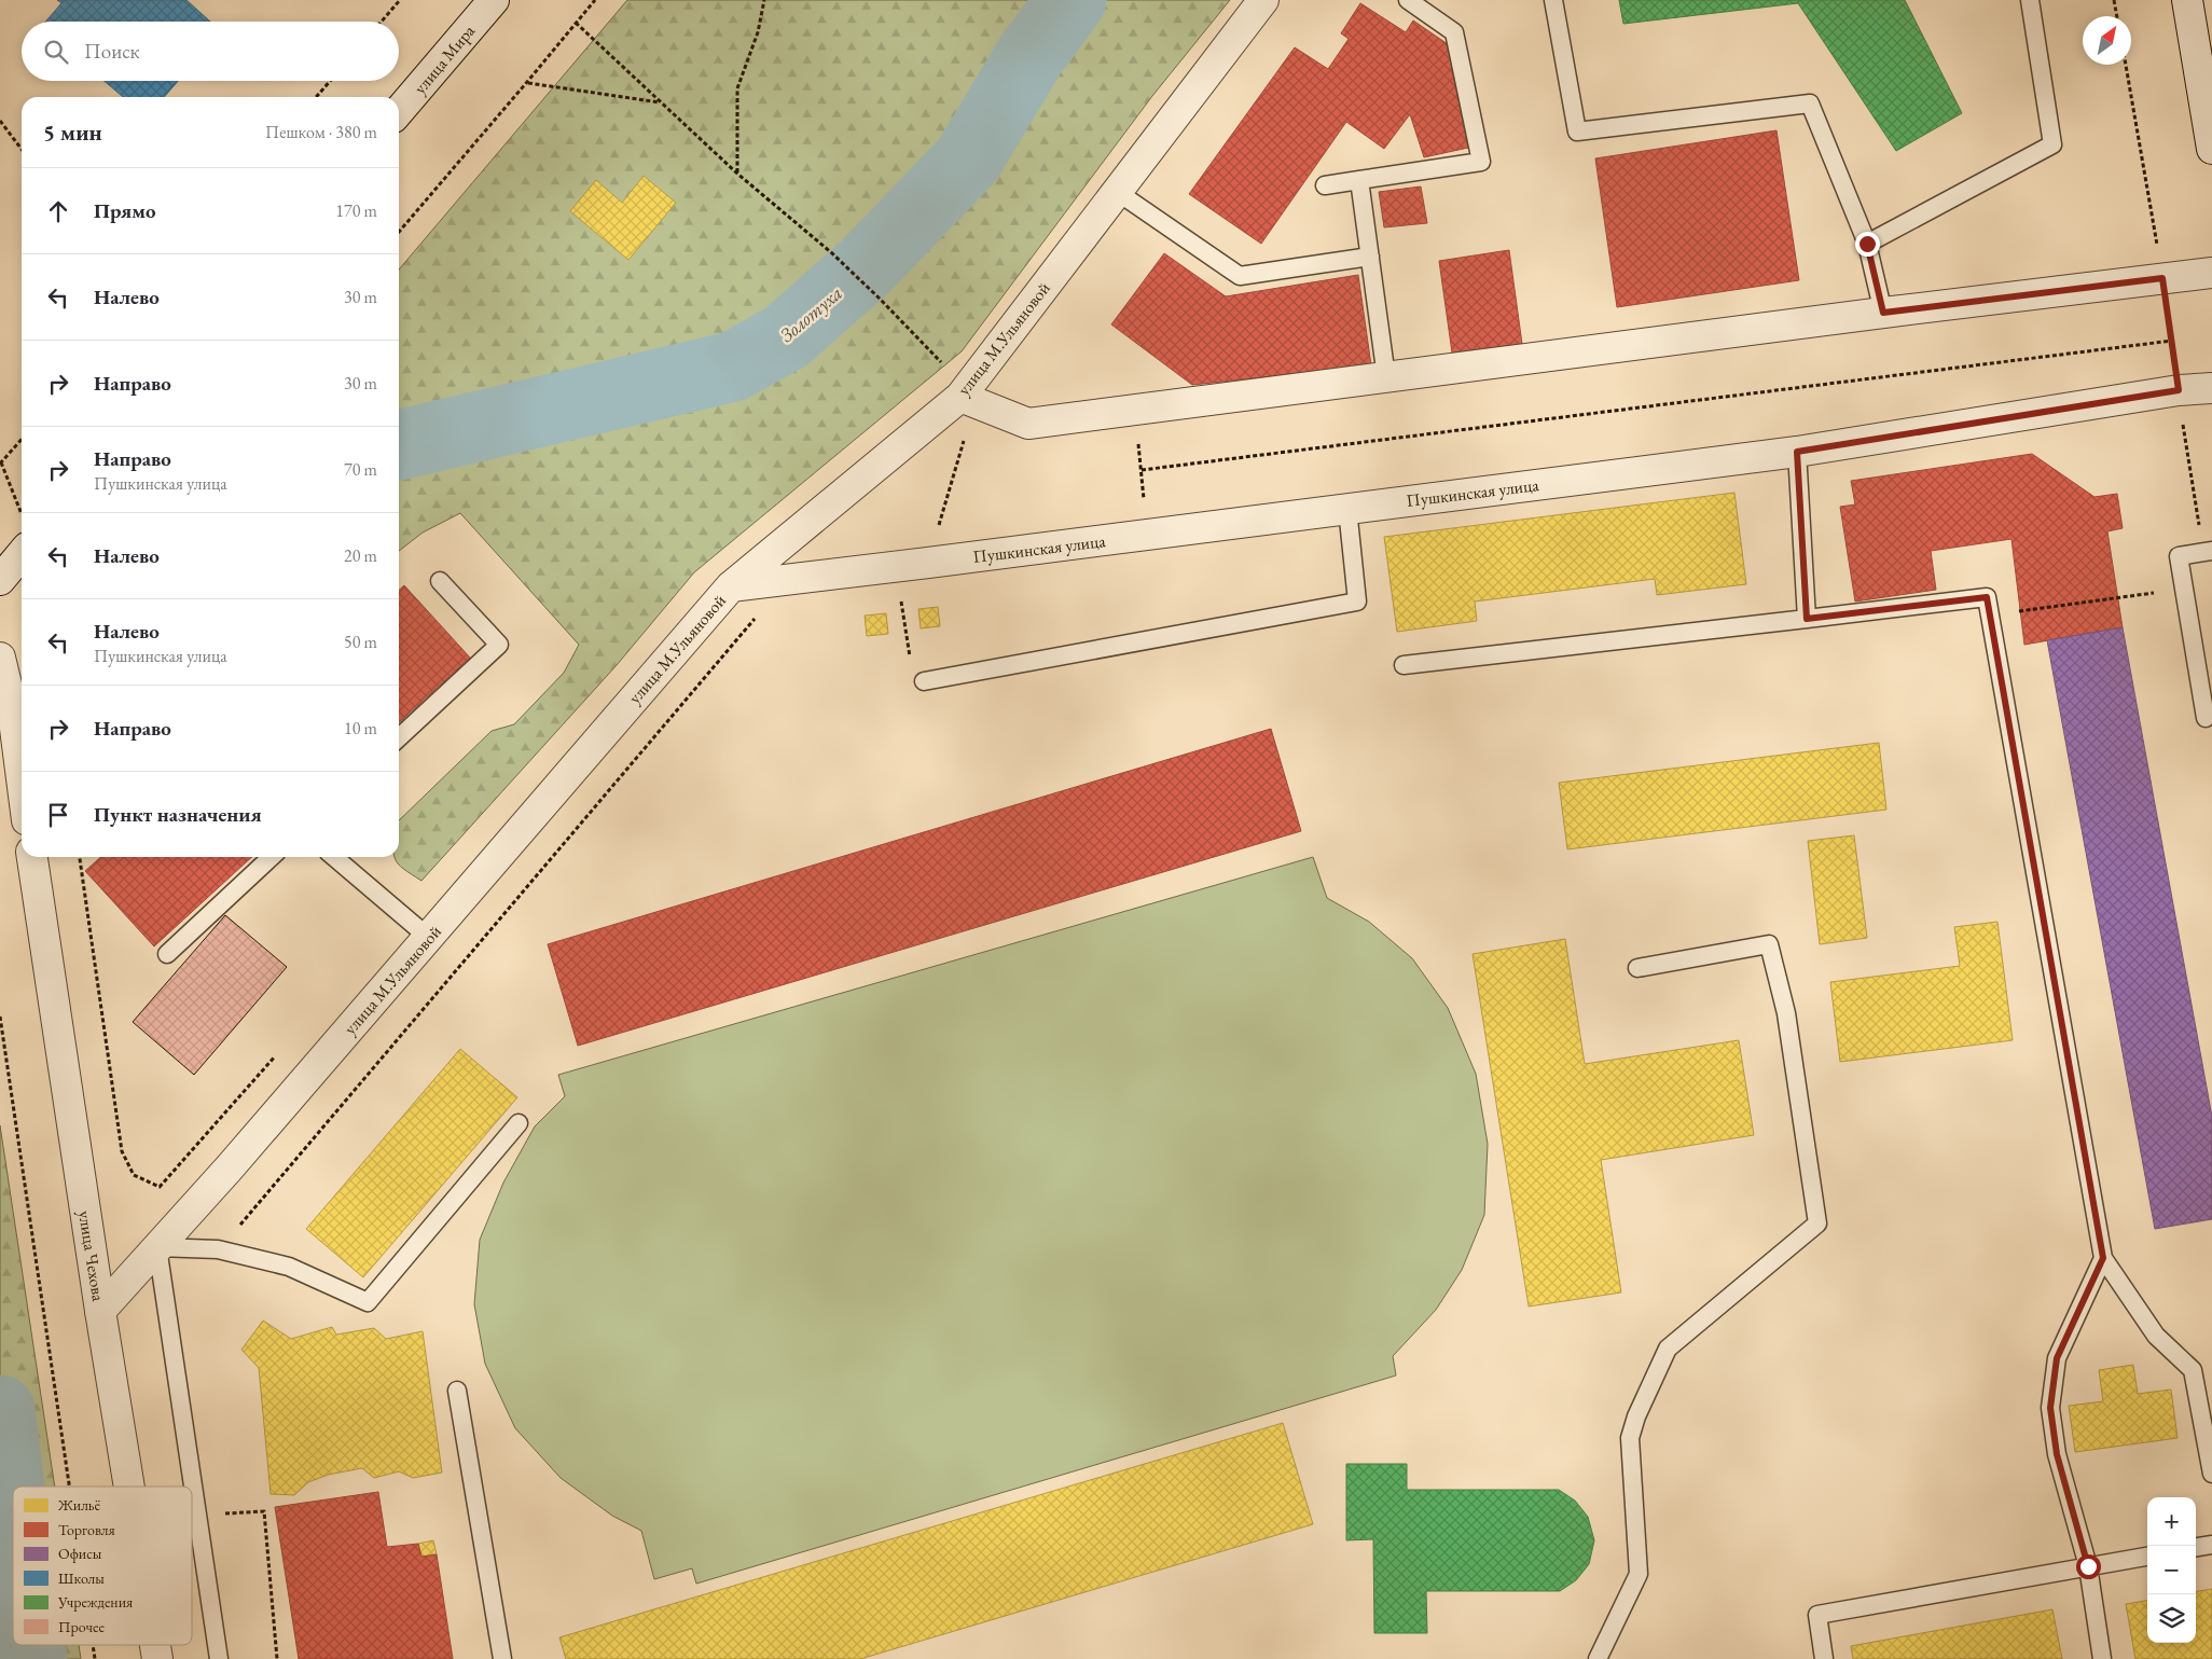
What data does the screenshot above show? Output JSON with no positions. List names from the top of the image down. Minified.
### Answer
{"streets":{"street":["улица Мира","улица М.Ульяновой","Пушкинская улица","улица Чехова"]},"crossings":[["улица М.Ульяновой","Пушкинская улица"],["улица М.Ульяновой","улица Чехова"]],"water":["Золотуха"],"legend":["Жильё","Торговля","Офисы","Школы","Учреждения","Прочее"],"north":"top right","page":{"search":"Поиск","heading":["5 мин","Пешком · 380 m"],"list":[["Прямо","170 m"],["Налево","30 m"],["Направо","30 m"],["Направо","Пушкинская улица","70 m"],["Налево","20 m"],["Налево","Пушкинская улица","50 m"],["Направо","10 m"],"Пункт назначения"],"map_buttons":["+","−"]}}
